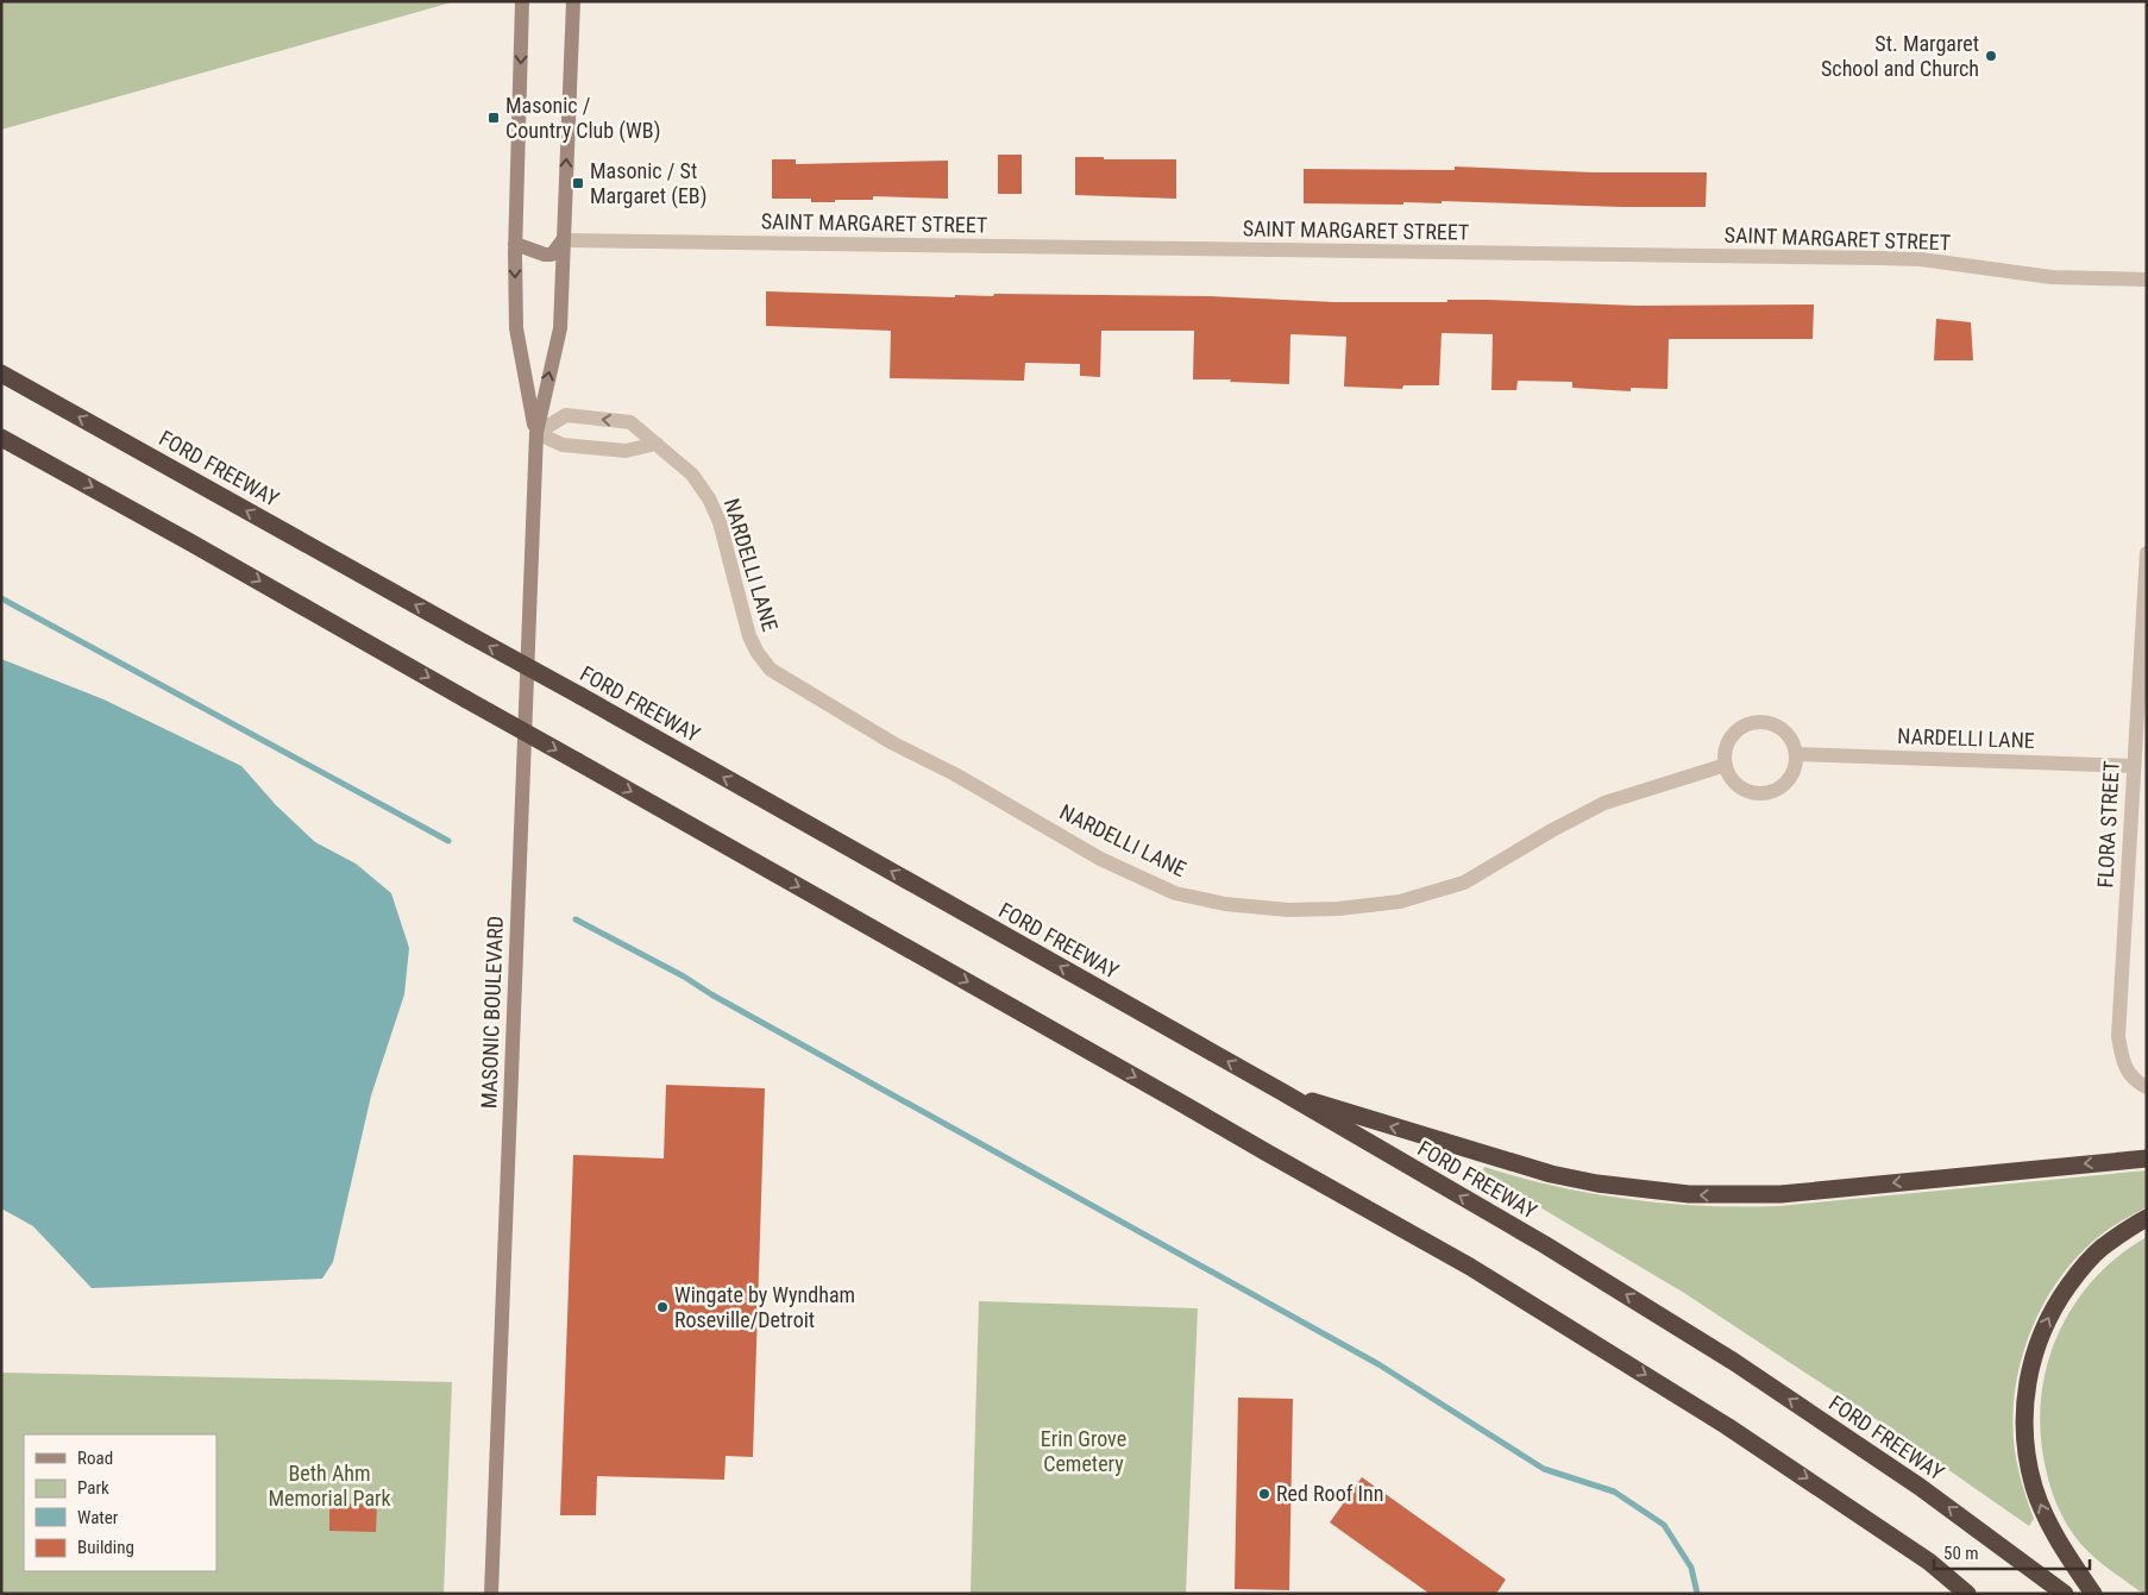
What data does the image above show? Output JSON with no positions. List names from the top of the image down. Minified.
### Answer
{"streets":{"highway":["FORD FREEWAY"],"main road":["MASONIC BOULEVARD"],"street":["SAINT MARGARET STREET","NARDELLI LANE","FLORA STREET"]},"crossings":[["SAINT MARGARET STREET","MASONIC BOULEVARD"],["NARDELLI LANE","FLORA STREET"],["NARDELLI LANE","MASONIC BOULEVARD"]],"parks":["Erin Grove Cemetery","Beth Ahm Memorial Park"],"places":{"other":["St. Margaret School and Church","Wingate by Wyndham Roseville/Detroit","Red Roof Inn"],"transit":["Masonic / Country Club (WB)","Masonic / St Margaret (EB)"]},"legend":["Road","Park","Water","Building"],"scale_bar":"50 m"}
